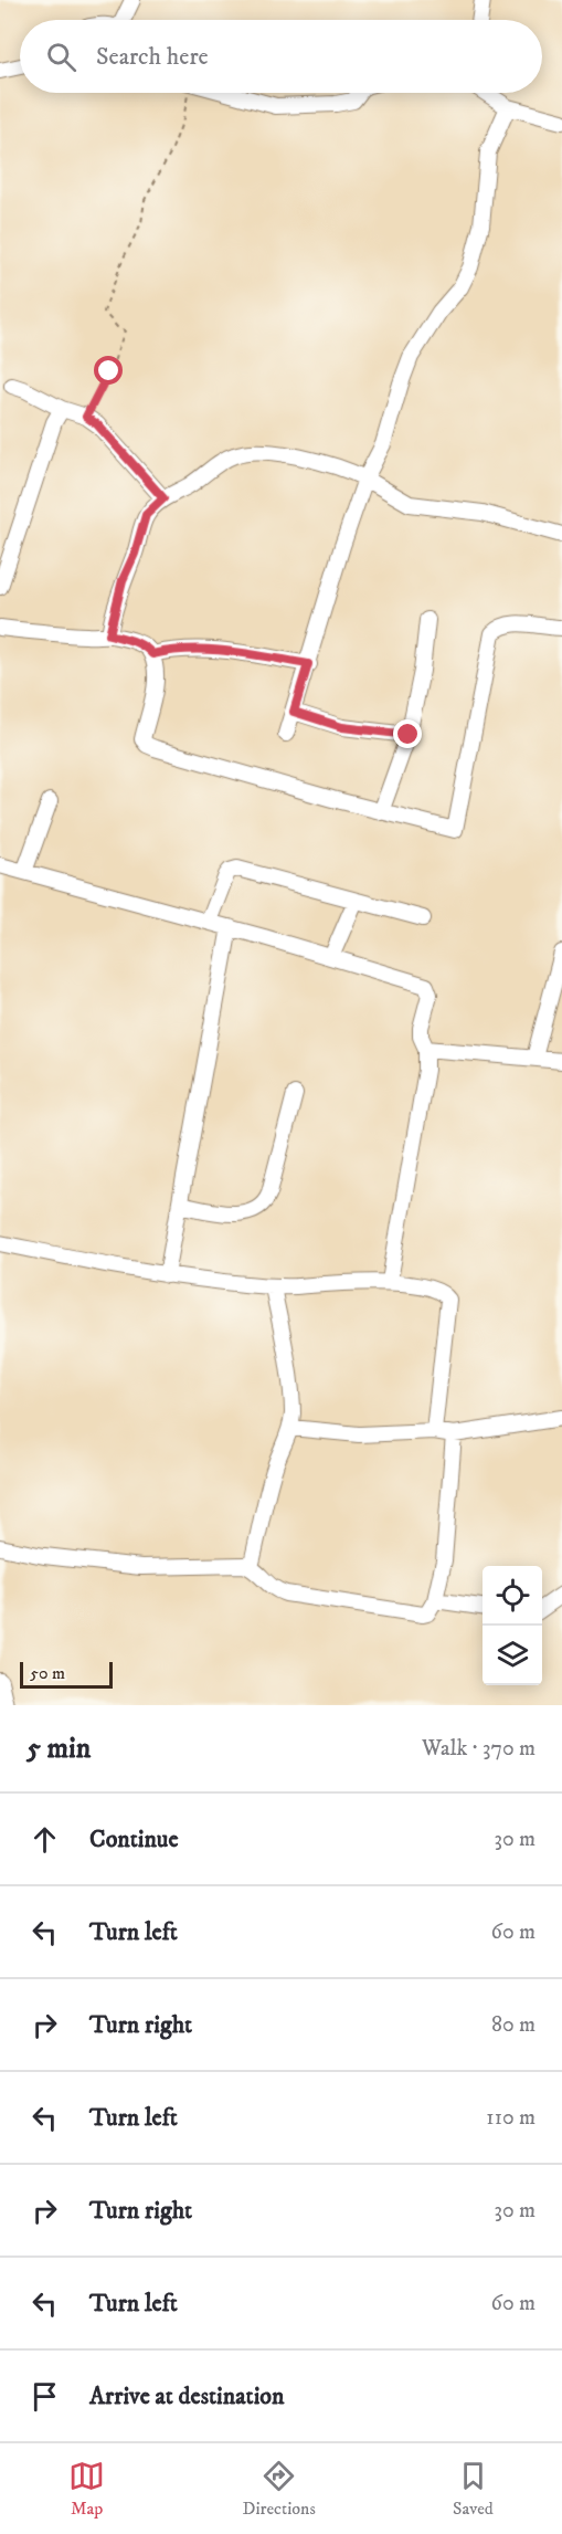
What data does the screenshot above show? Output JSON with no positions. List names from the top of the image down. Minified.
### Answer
{"scale_bar":"50 m","page":{"search":"Search here","scale":"50 m","heading":["5 min","Walk · 370 m"],"list":[["Continue","30 m"],["Turn left","60 m"],["Turn right","80 m"],["Turn left","110 m"],["Turn right","30 m"],["Turn left","60 m"],"Arrive at destination"],"nav":["Map","Directions","Saved"]}}
